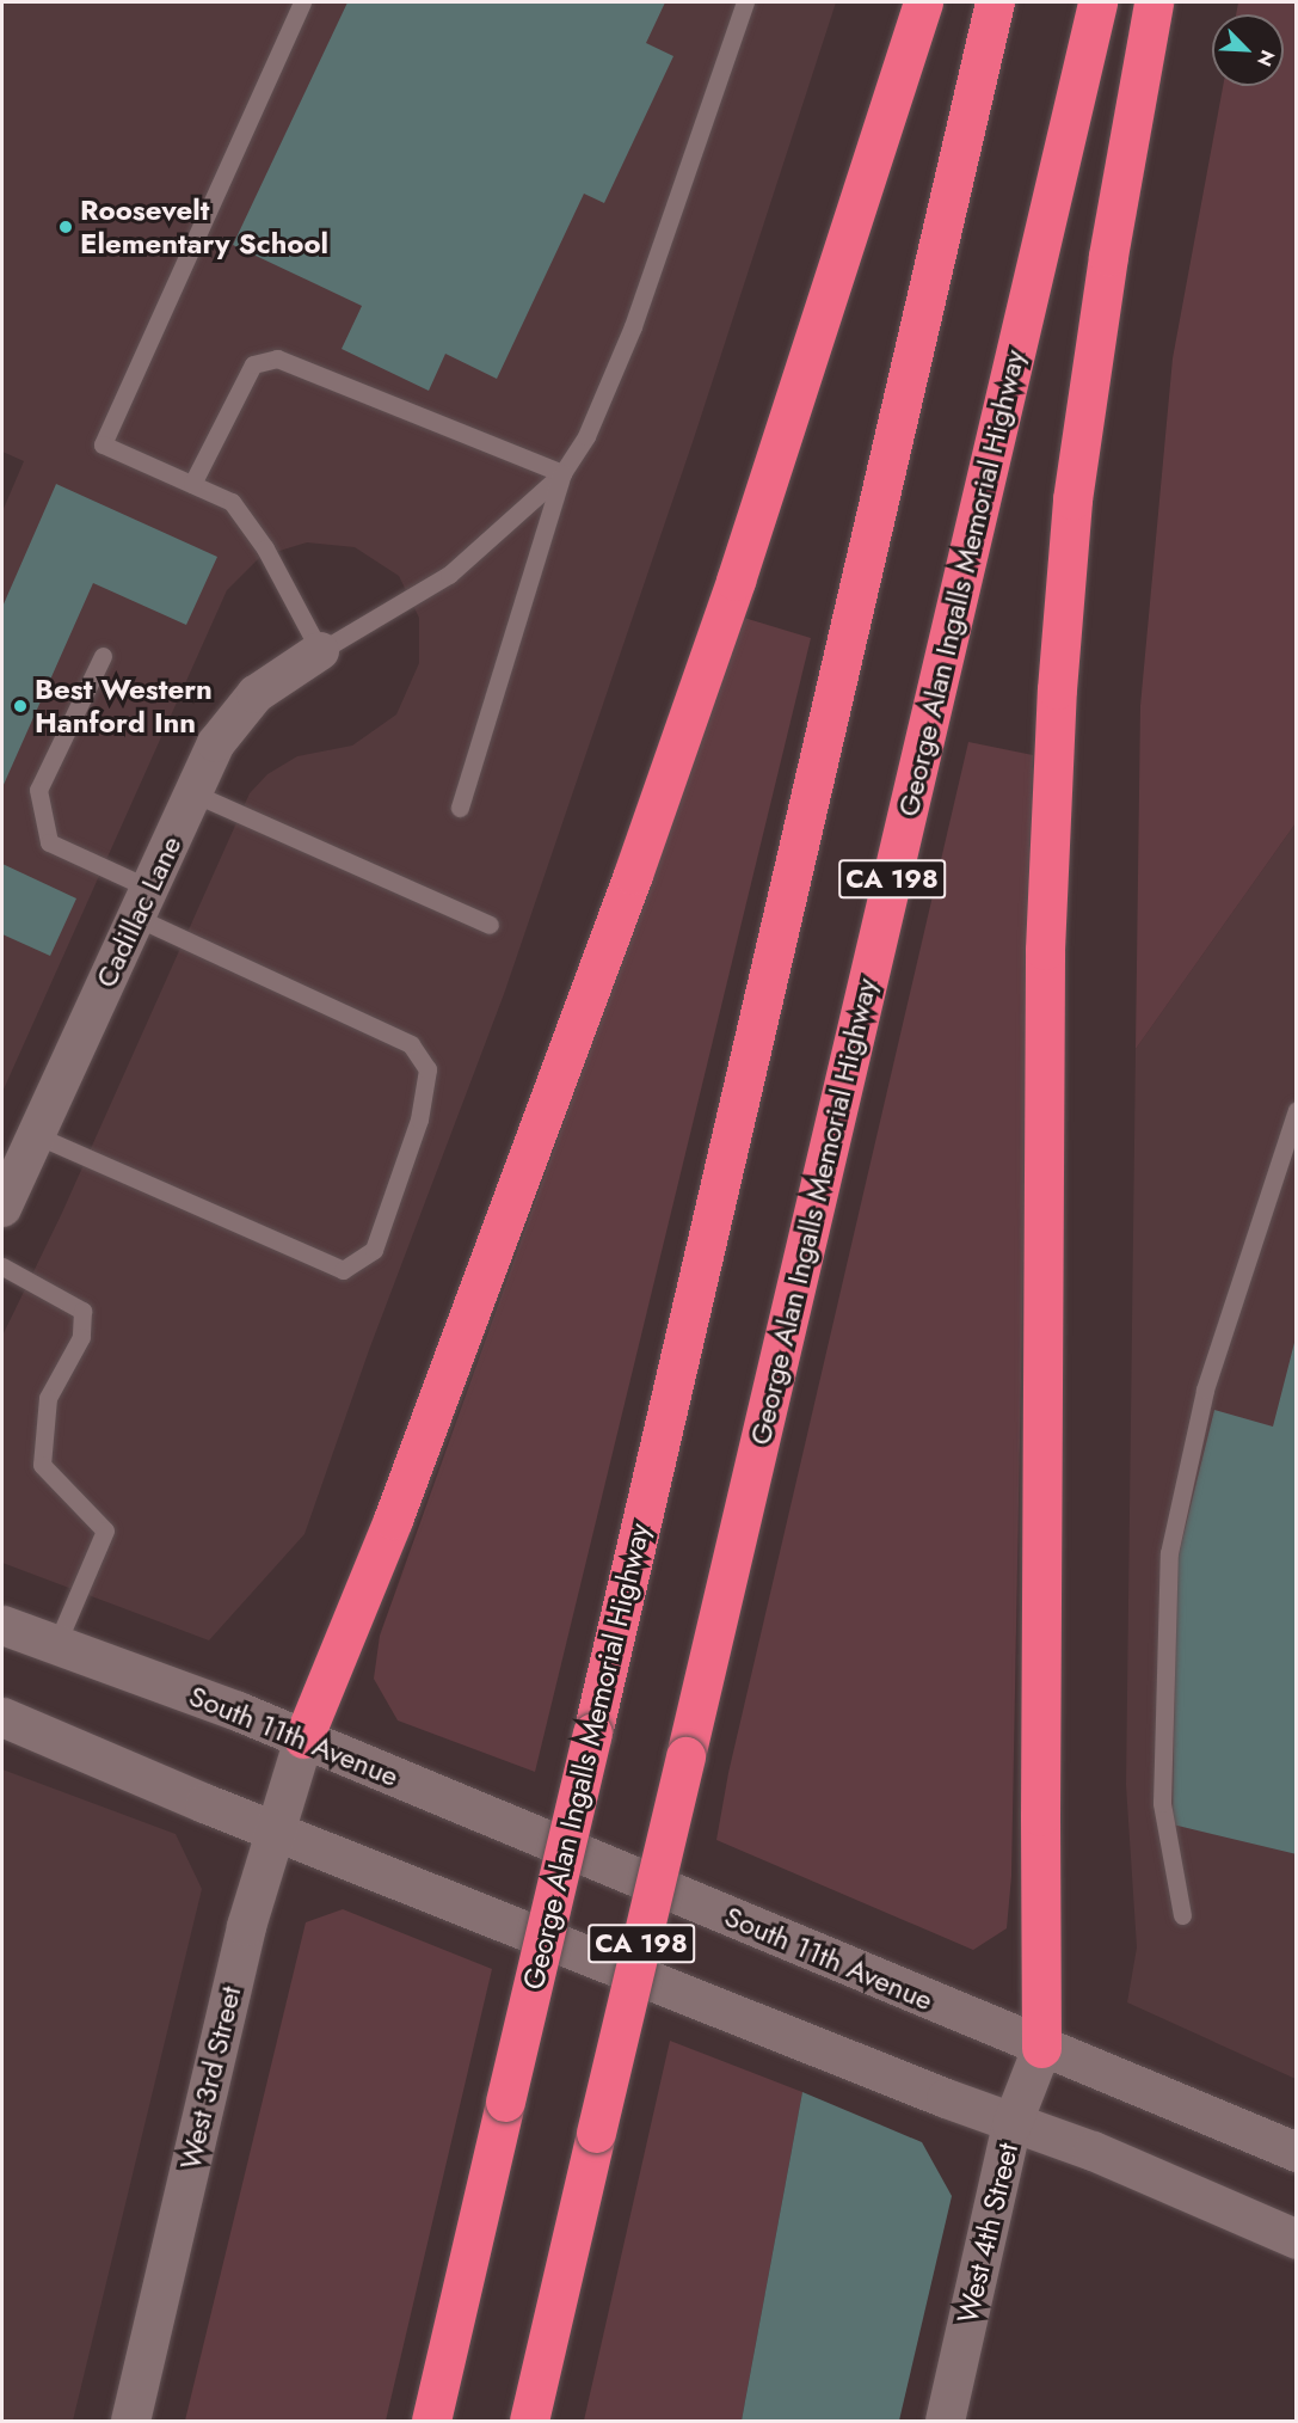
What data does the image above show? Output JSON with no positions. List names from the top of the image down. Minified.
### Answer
{"streets":{"highway":["George Alan Ingalls Memorial Highway","CA 198"],"main road":["South 11th Avenue","West 3rd Street","West 4th Street"],"street":["Cadillac Lane"]},"crossings":[["South 11th Avenue","West 3rd Street"],["South 11th Avenue","West 4th Street"]],"places":["Roosevelt Elementary School","Best Western Hanford Inn"],"north":"bottom right"}
